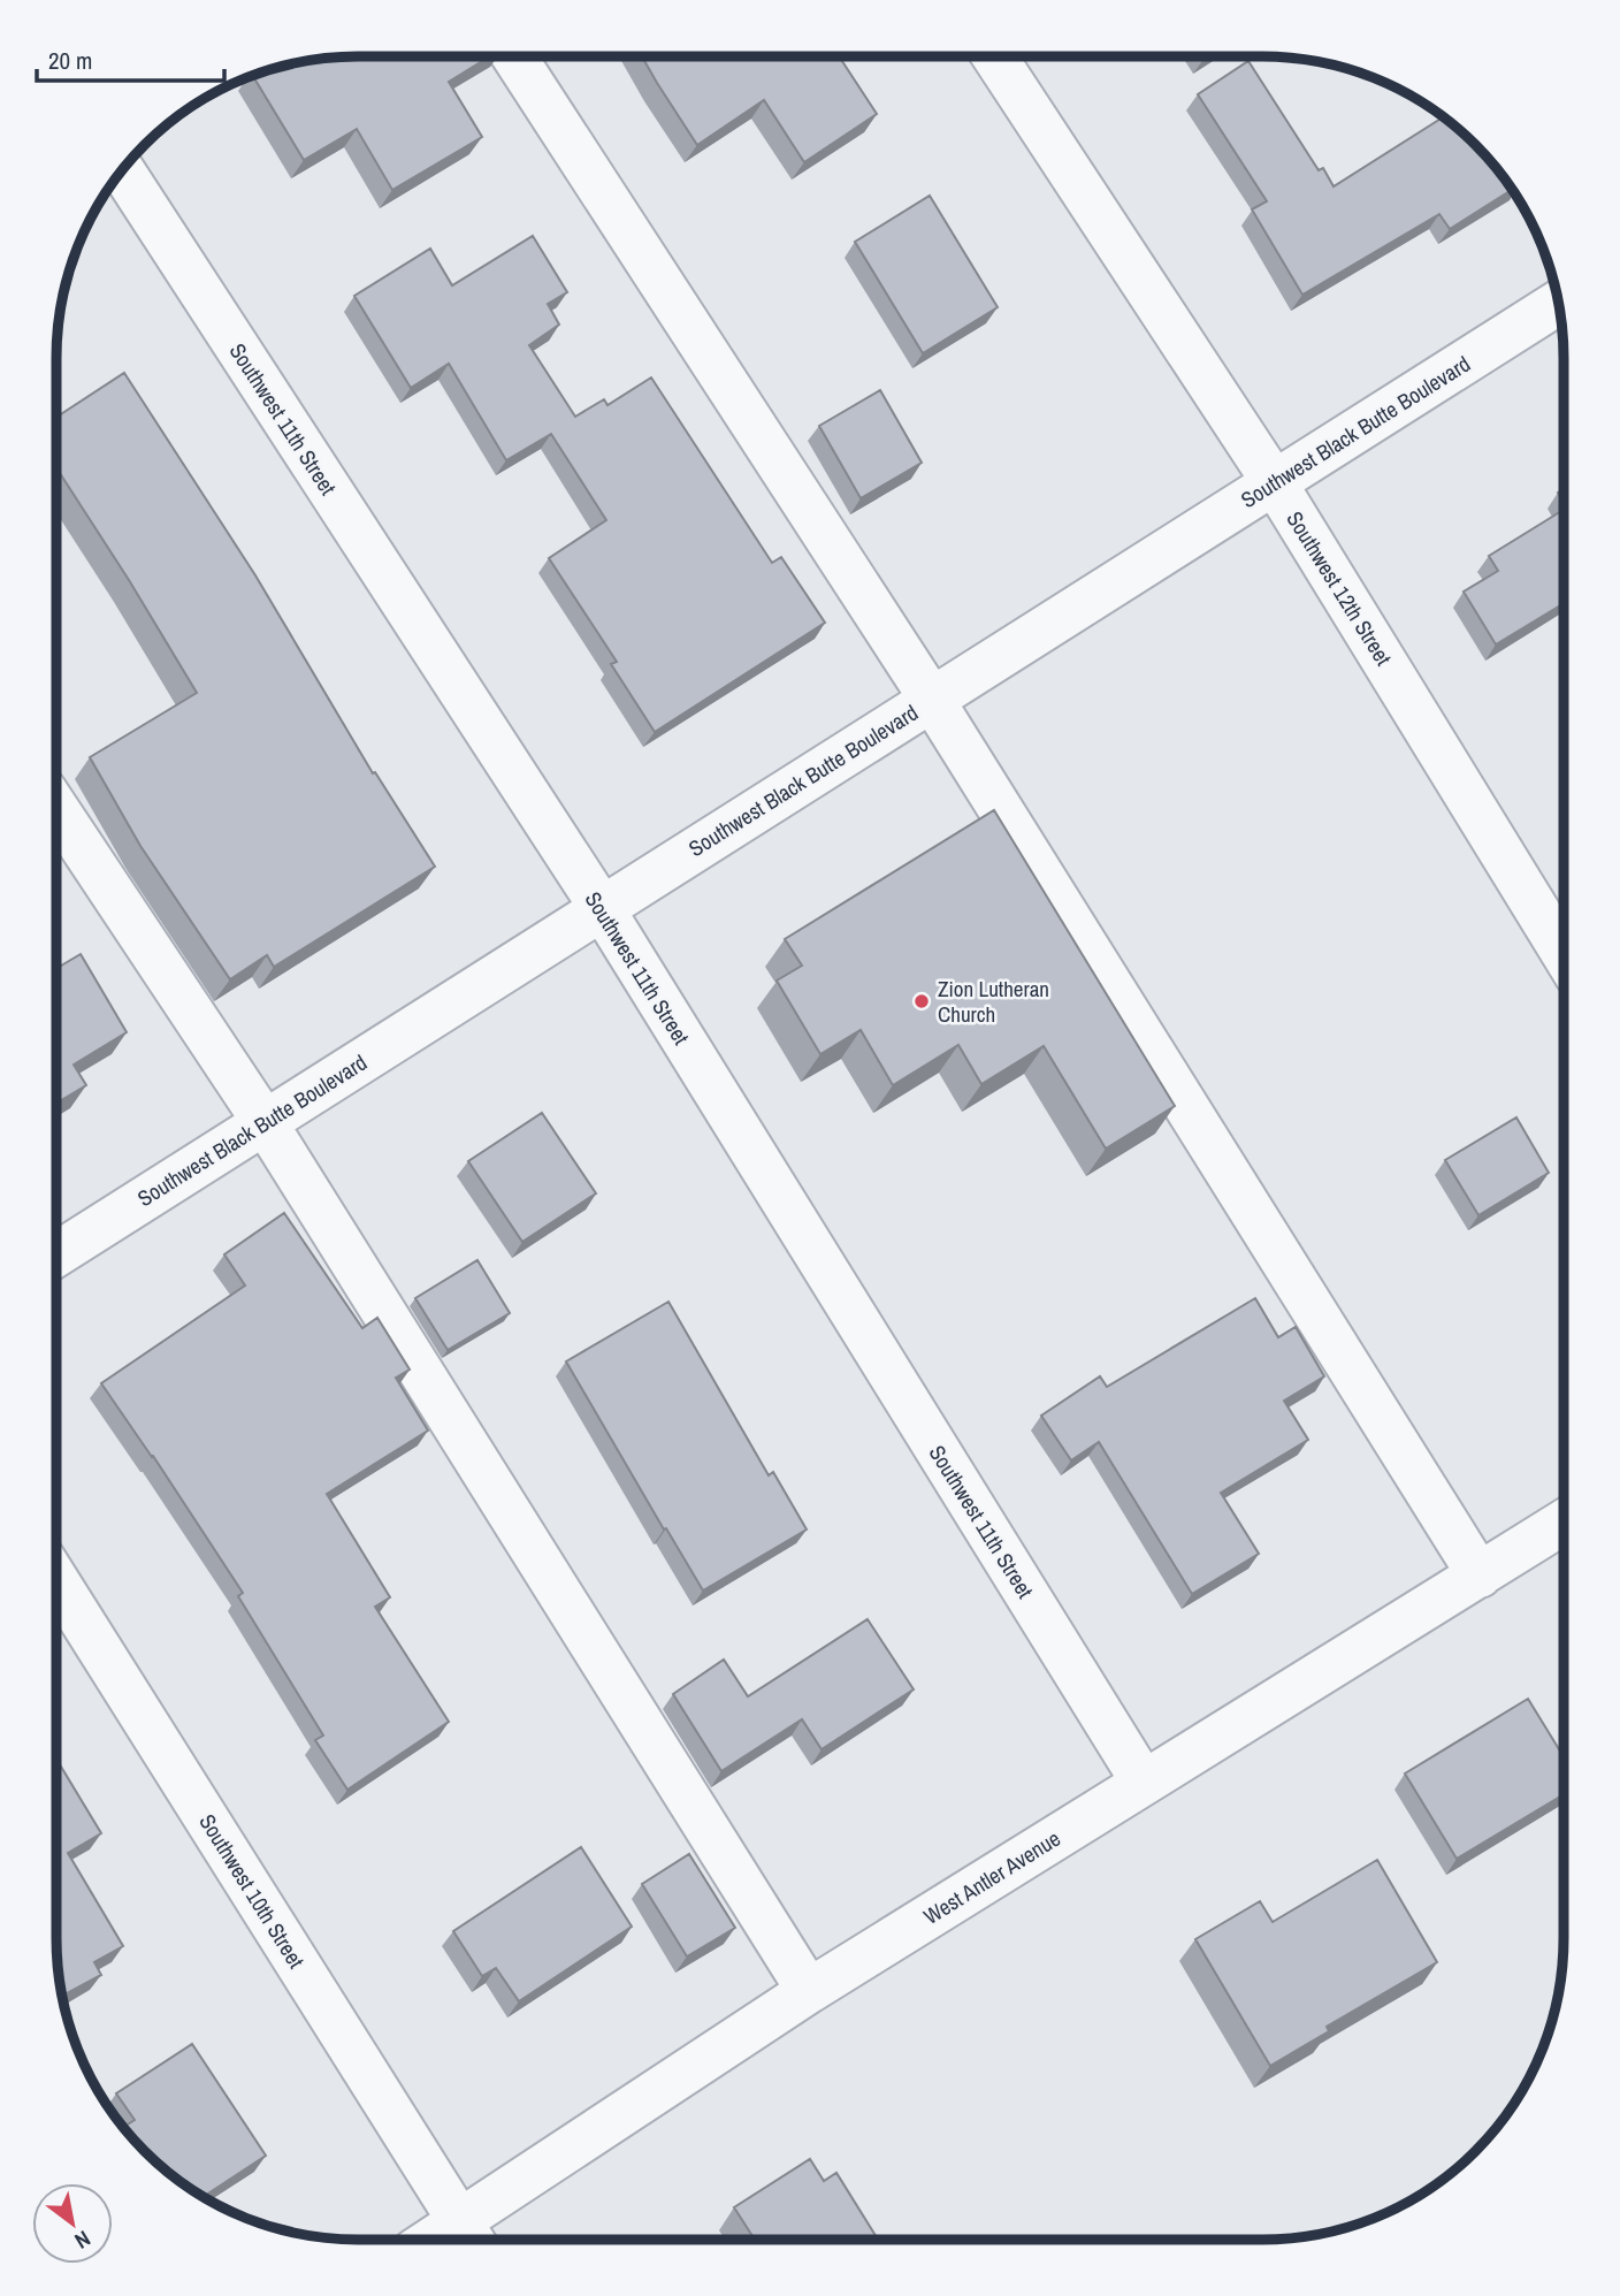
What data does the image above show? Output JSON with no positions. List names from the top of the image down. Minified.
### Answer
{"streets":{"street":["Southwest 11th Street","Southwest Black Butte Boulevard","Southwest 12th Street","West Antler Avenue","Southwest 10th Street"]},"crossings":[["Southwest 11th Street","Southwest Black Butte Boulevard"],["Southwest 11th Street","West Antler Avenue"],["Southwest Black Butte Boulevard","Southwest 12th Street"],["West Antler Avenue","Southwest 10th Street"]],"places":["Zion Lutheran Church"],"scale_bar":"20 m","north":"bottom right"}
